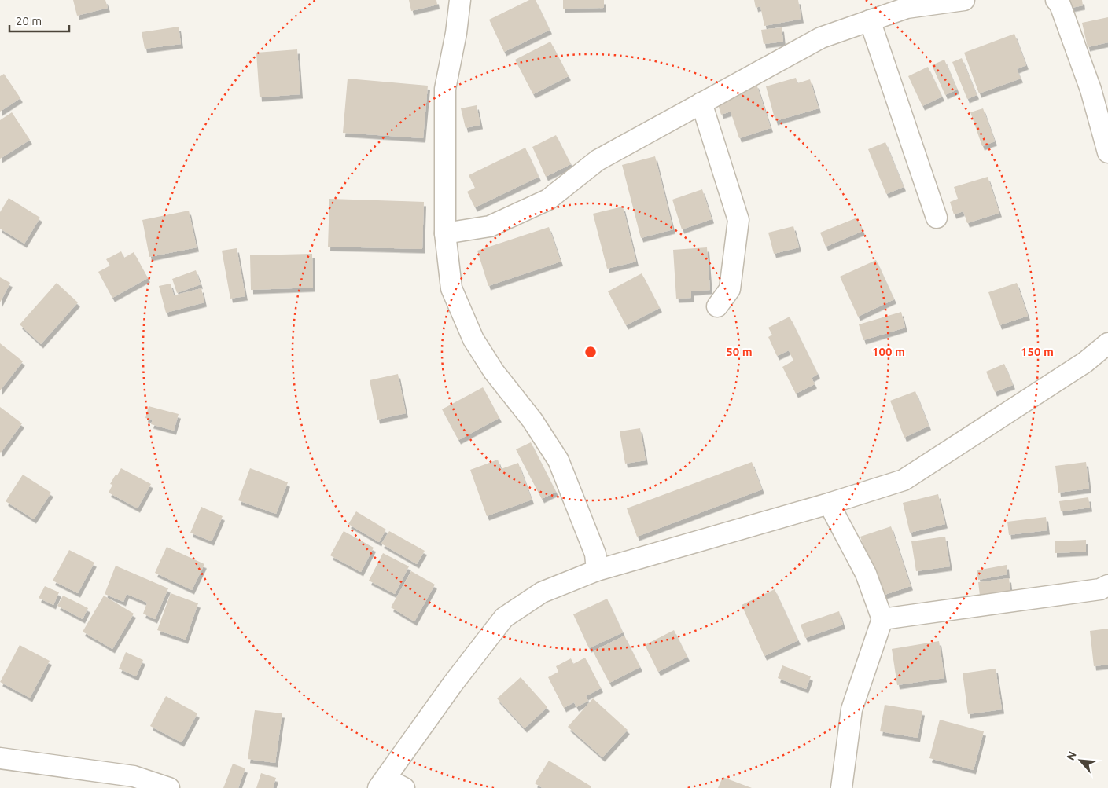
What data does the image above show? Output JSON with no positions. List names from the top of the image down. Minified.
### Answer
{"scale_bar":"20 m","north":"top left","rings":["50 m","100 m","150 m"]}
